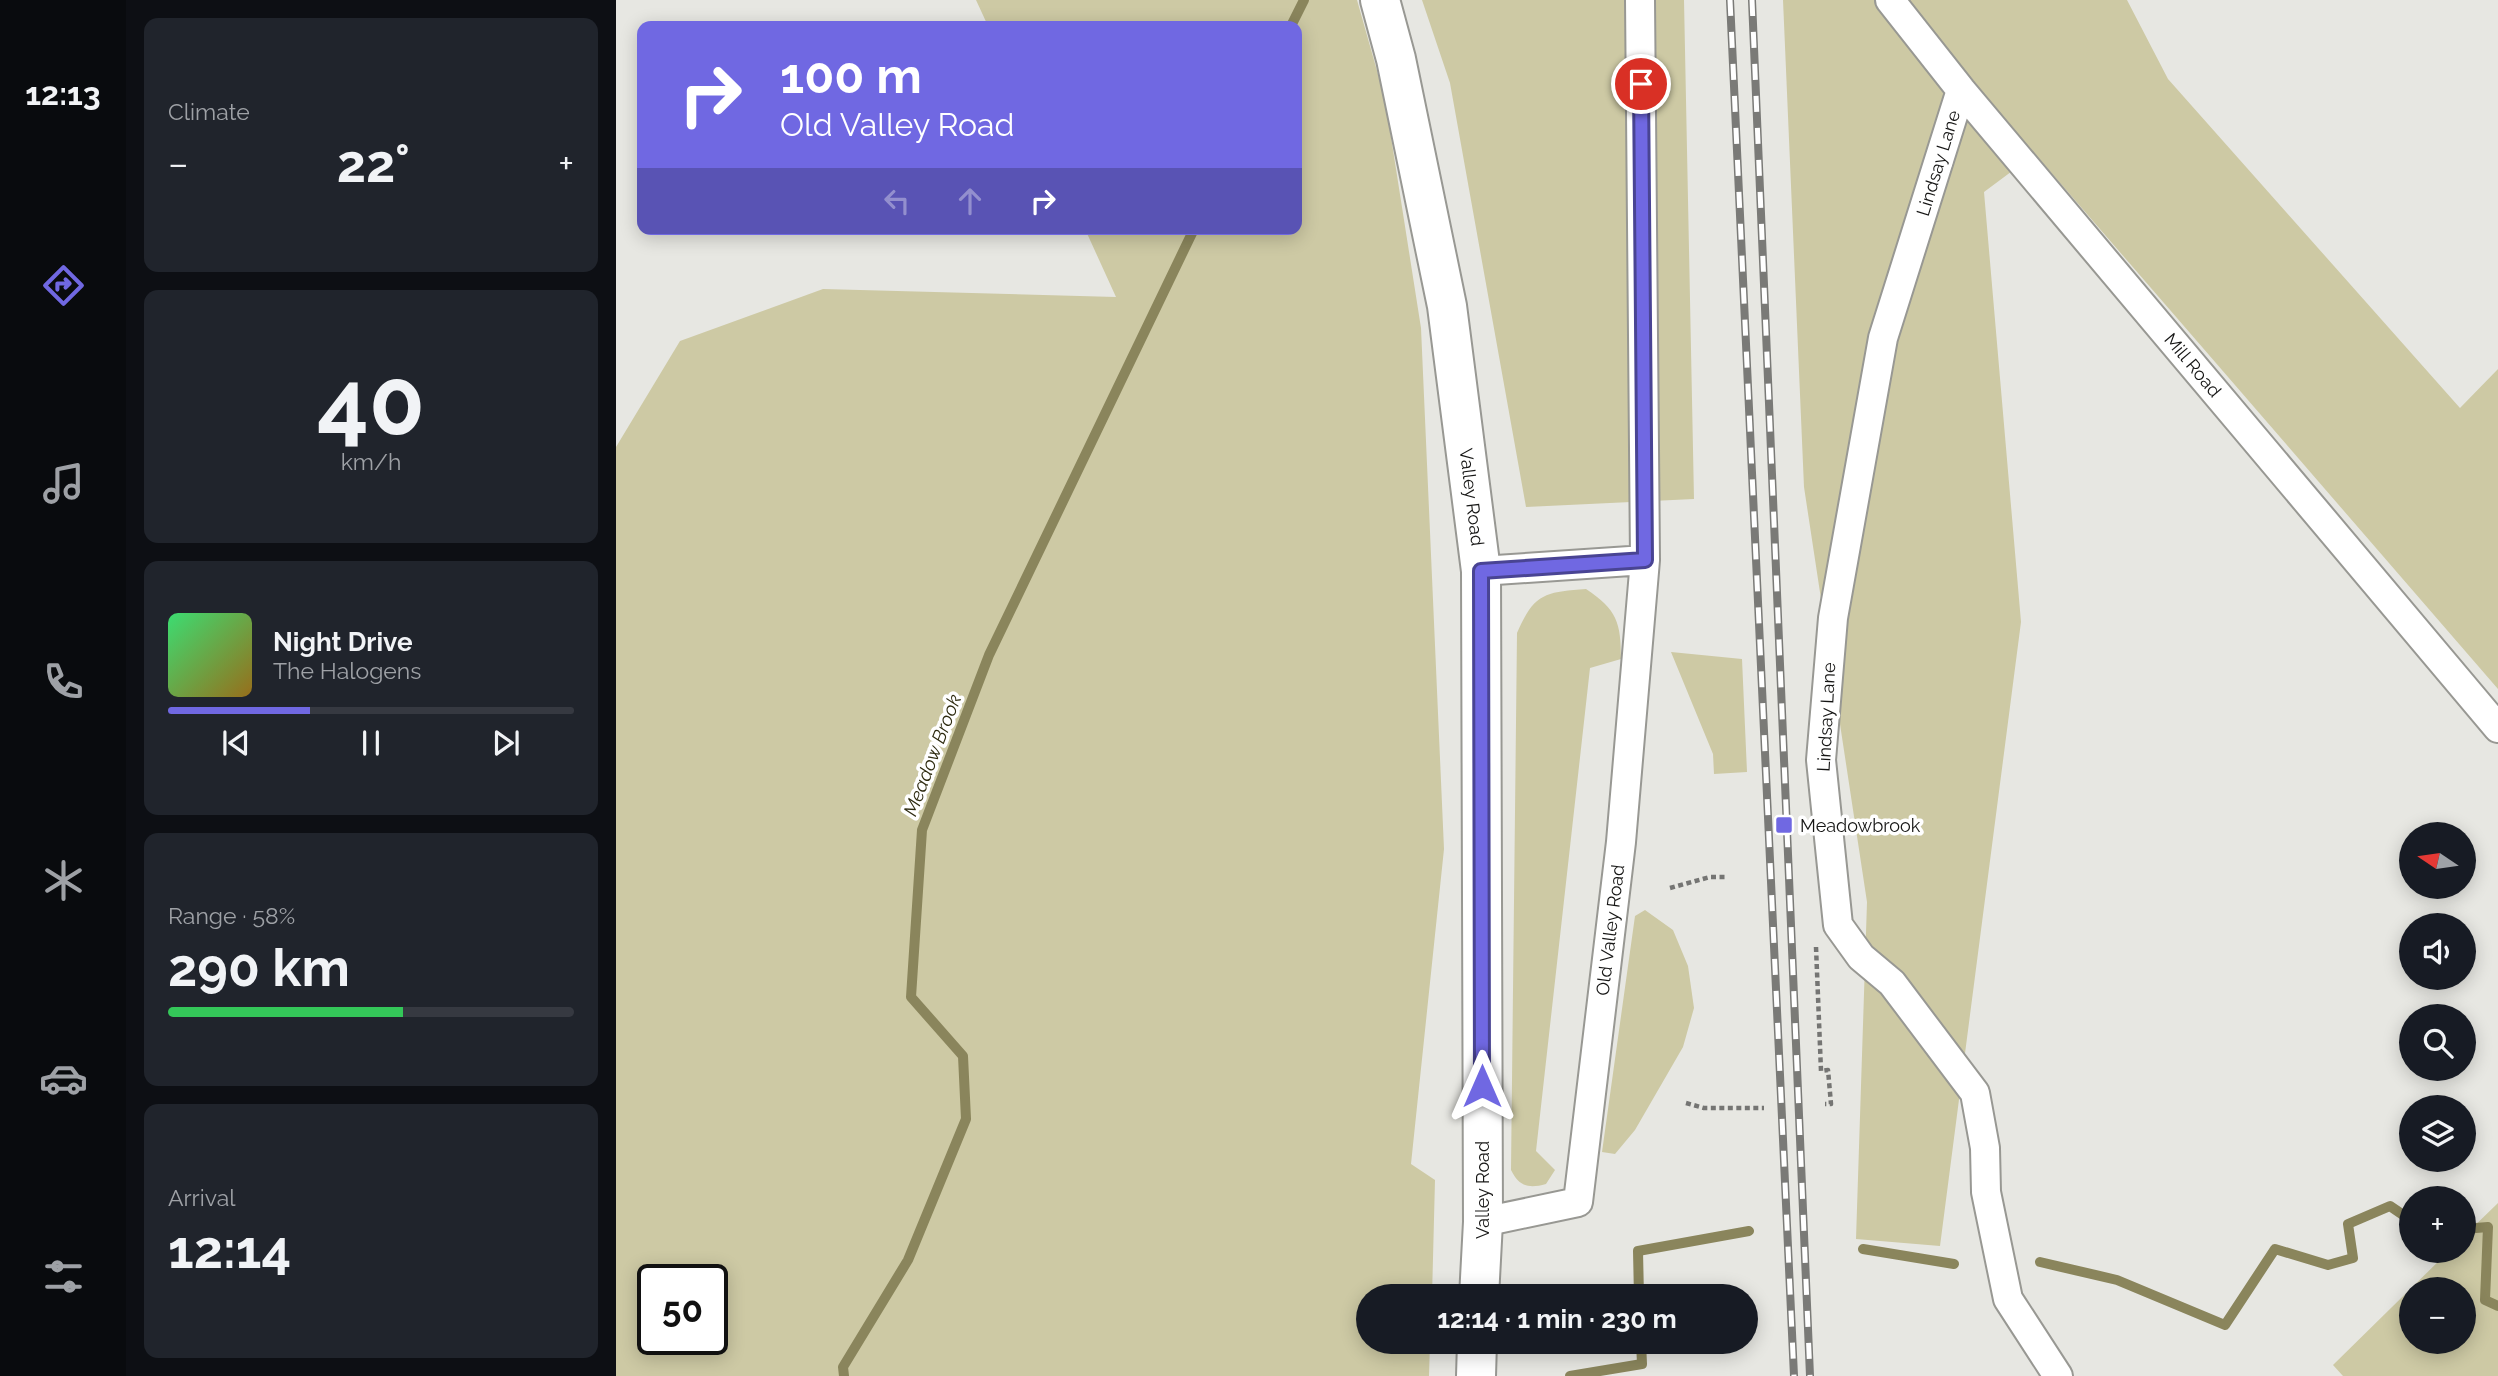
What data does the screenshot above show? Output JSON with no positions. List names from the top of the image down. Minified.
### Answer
{"streets":{"main road":["Valley Road"],"street":["Lindsay Lane","Mill Road","Old Valley Road"]},"crossings":[["Lindsay Lane","Mill Road"],["Valley Road","Old Valley Road"]],"water":["Meadow Brook"],"places":{"transit":["Meadowbrook"]},"north":"left","page":{"tabs":"12:13","tile":["Climate",["40","km/h"],["Range · 58%","290 km"],["Arrival","12:14"]],"turn":["100 m","Old Valley Road"],"heat":["−","22°","+"],"song":["Night Drive","The Halogens"],"map_buttons":["+","−"],"limit":"50","trip":"12:14 · 1 min · 230 m"}}
